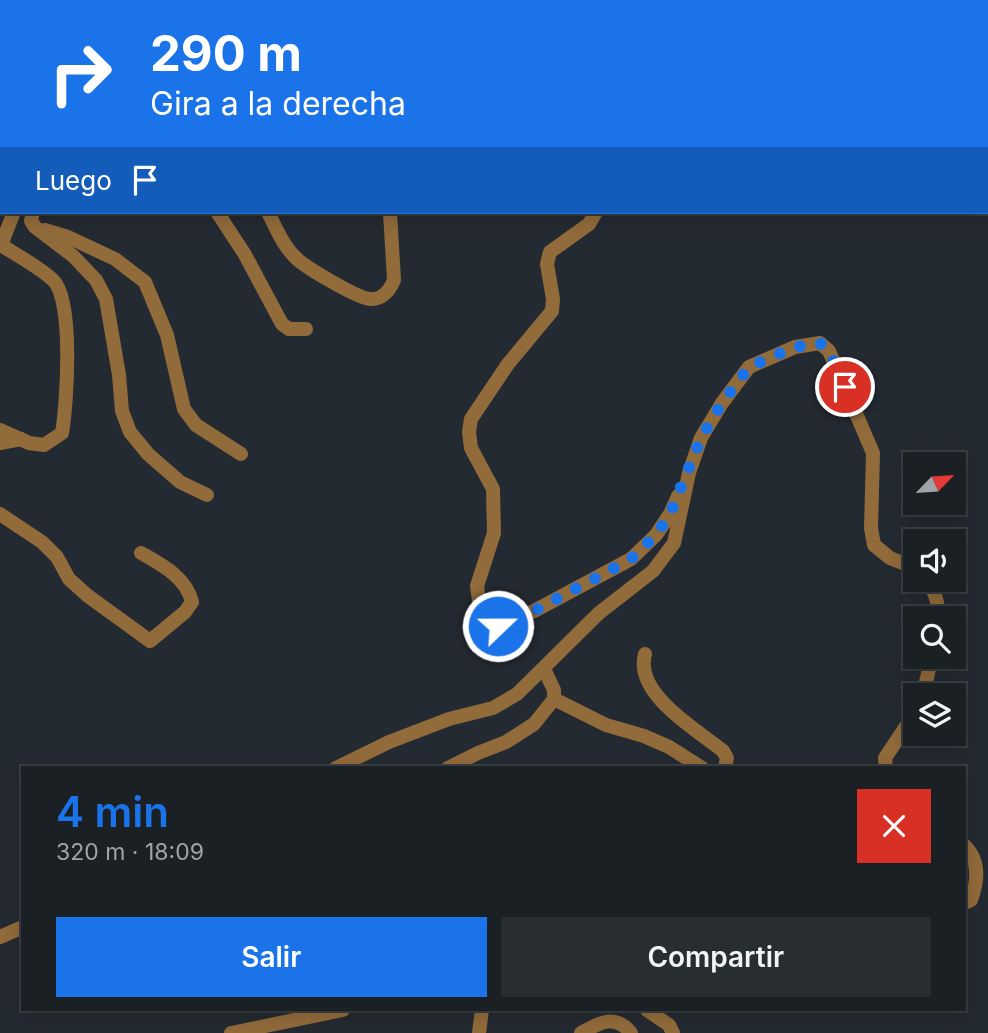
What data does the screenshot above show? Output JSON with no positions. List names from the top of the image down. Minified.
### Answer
{"north":"top right","page":{"turn":["290 m","Gira a la derecha"],"then":"Luego","heading":["4 min","320 m · 18:09"],"buttons":["Salir","Compartir"]}}
